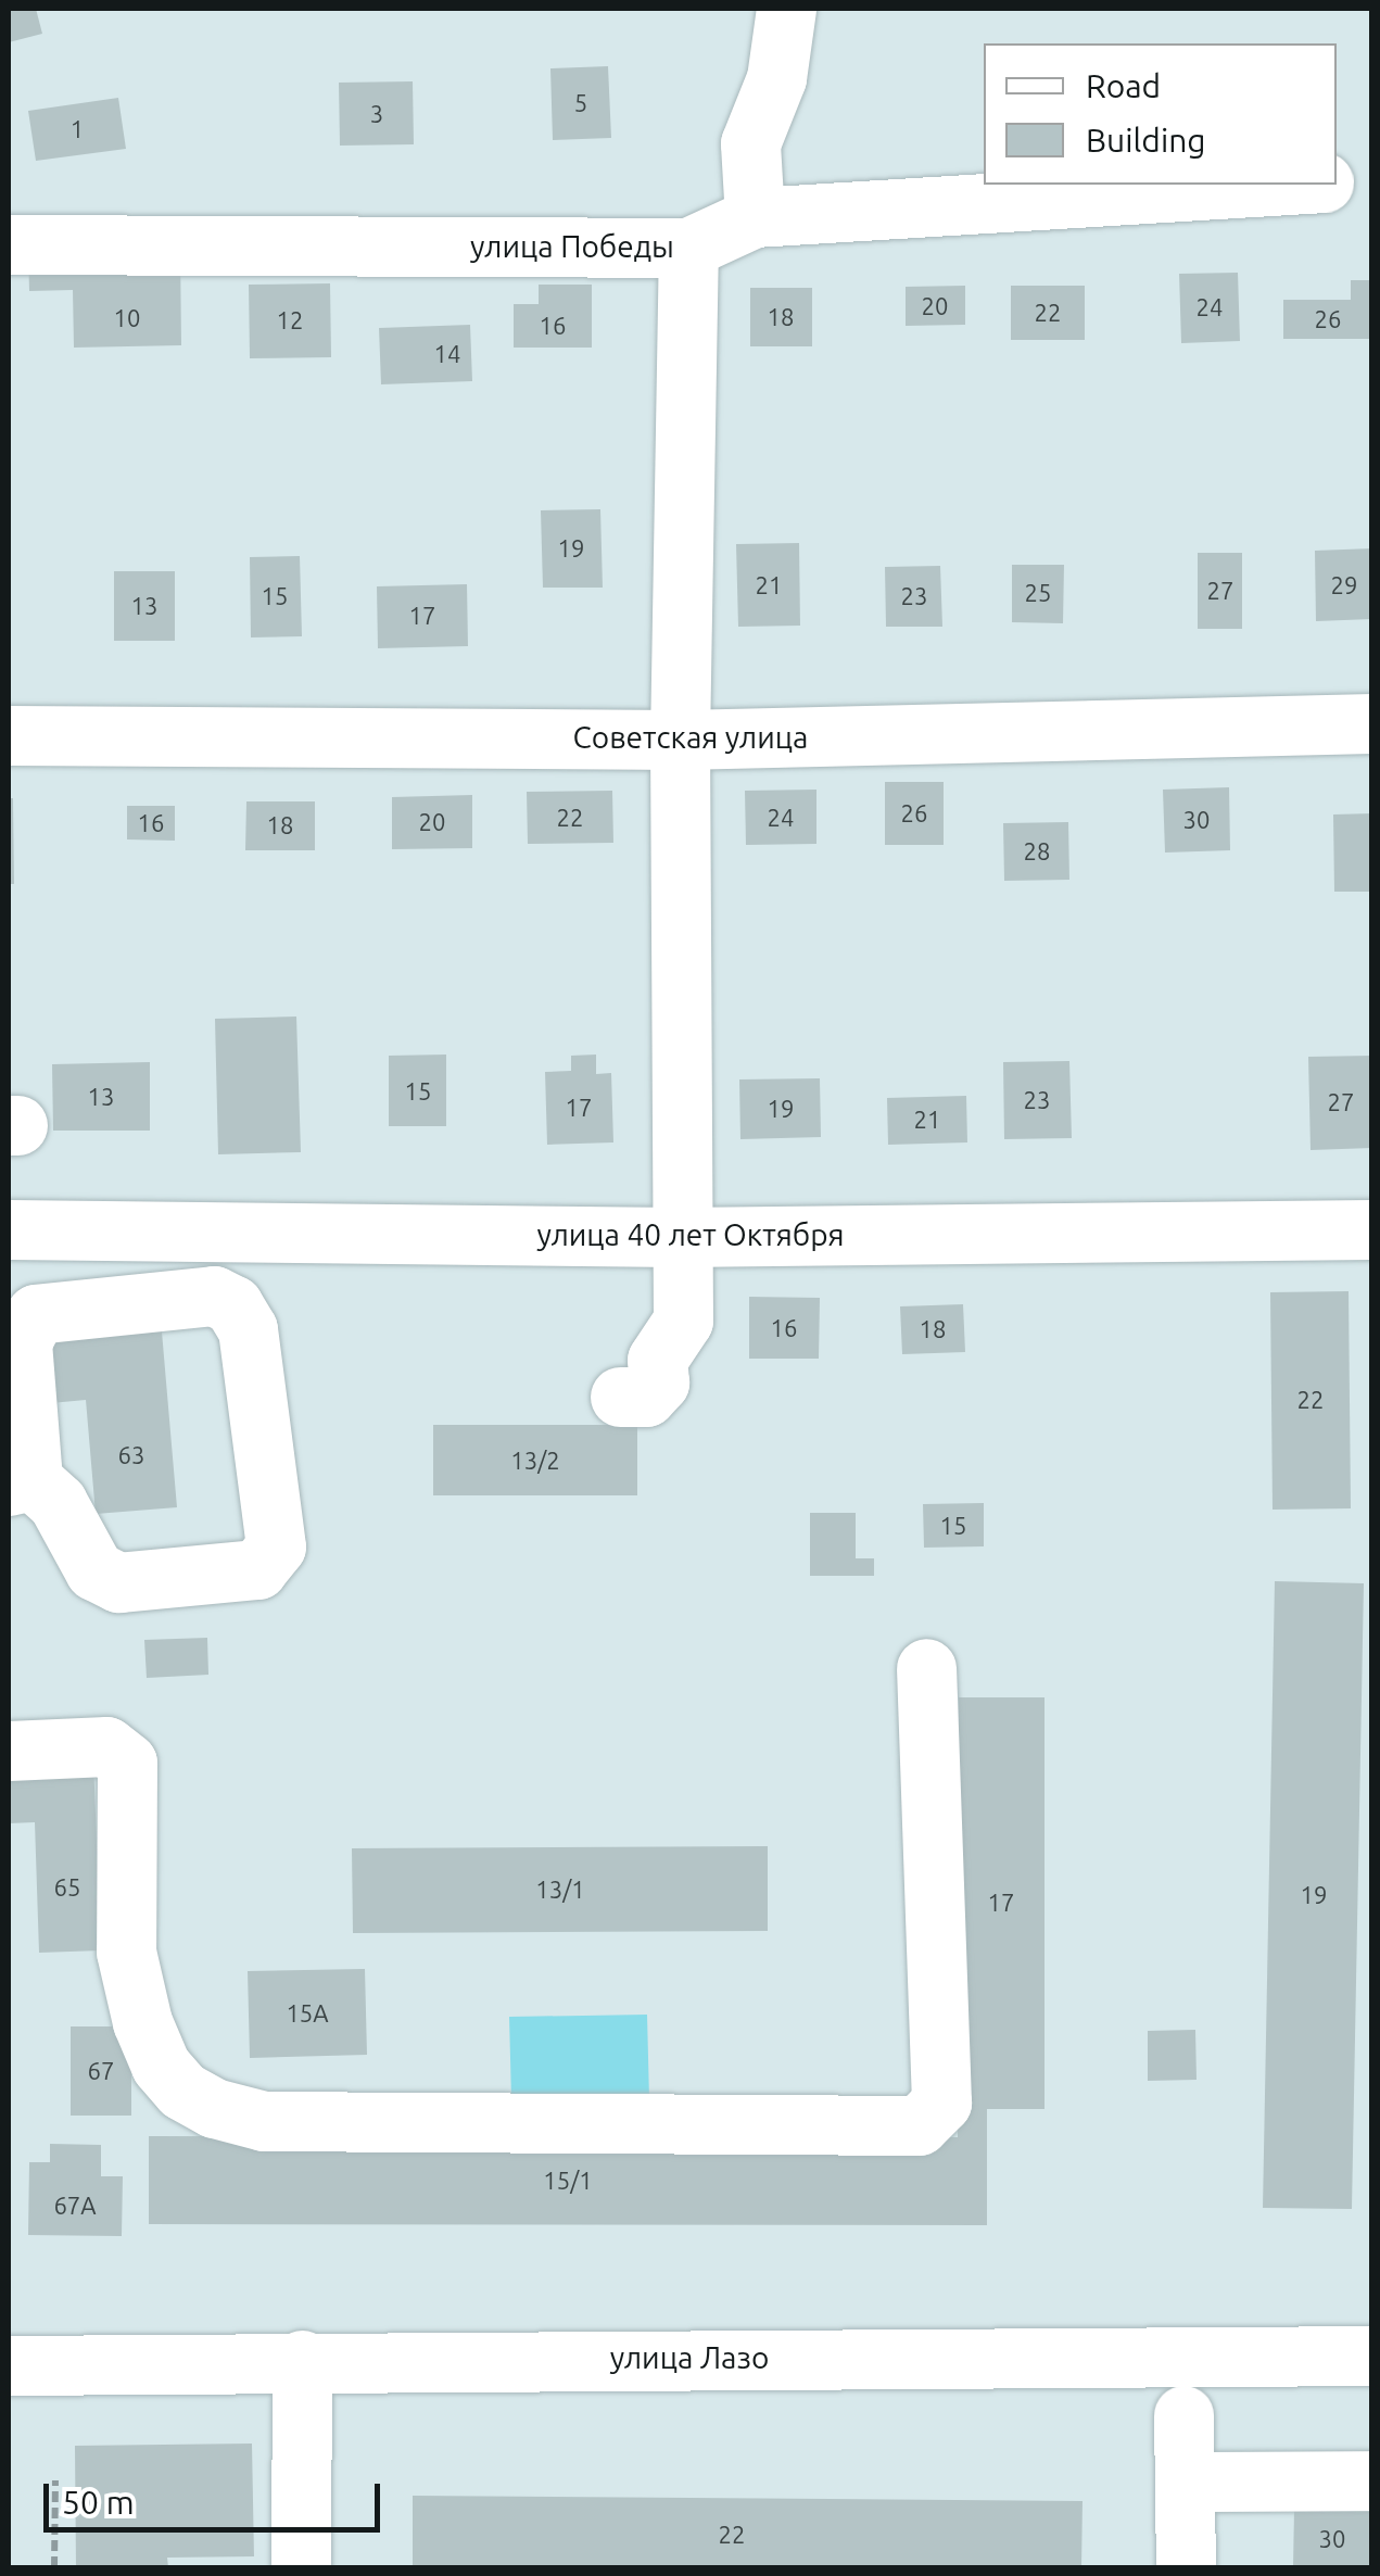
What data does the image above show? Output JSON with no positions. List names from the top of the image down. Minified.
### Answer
{"streets":{"street":["улица Победы","Советская улица","улица 40 лет Октября","улица Лазо"]},"house_numbers":["5","3","1","20","24","22","18","10","26","12","16","14","19","21","29","27","25","15","23","13","17","26","22","24","30","20","16","18","28","15","13","23","27","17","19","21","16","18","22","63","13/2","15","65","13/1","19","17","15А","67","15/1","67А","22","30"],"legend":["Road","Building"],"scale_bar":"50 m"}
